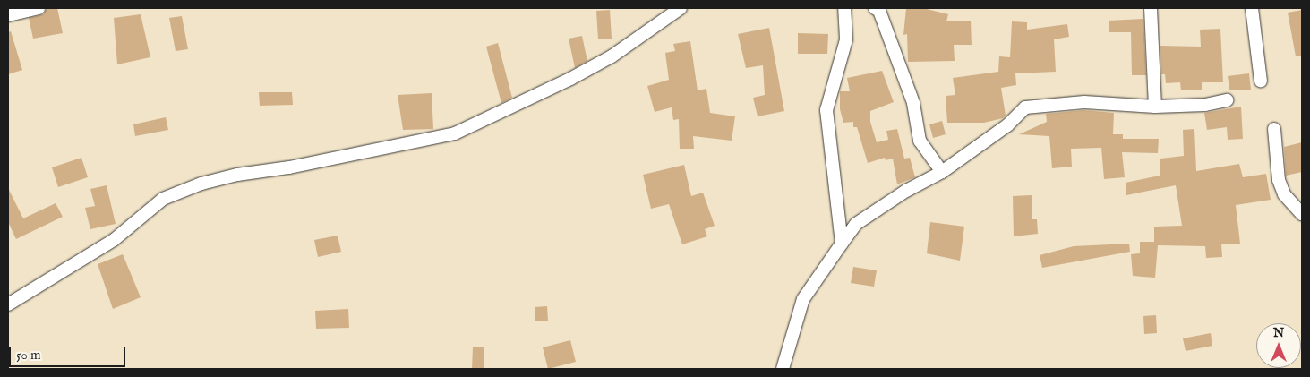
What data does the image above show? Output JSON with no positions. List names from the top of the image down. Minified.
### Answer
{"scale_bar":"50 m","north":"top"}
